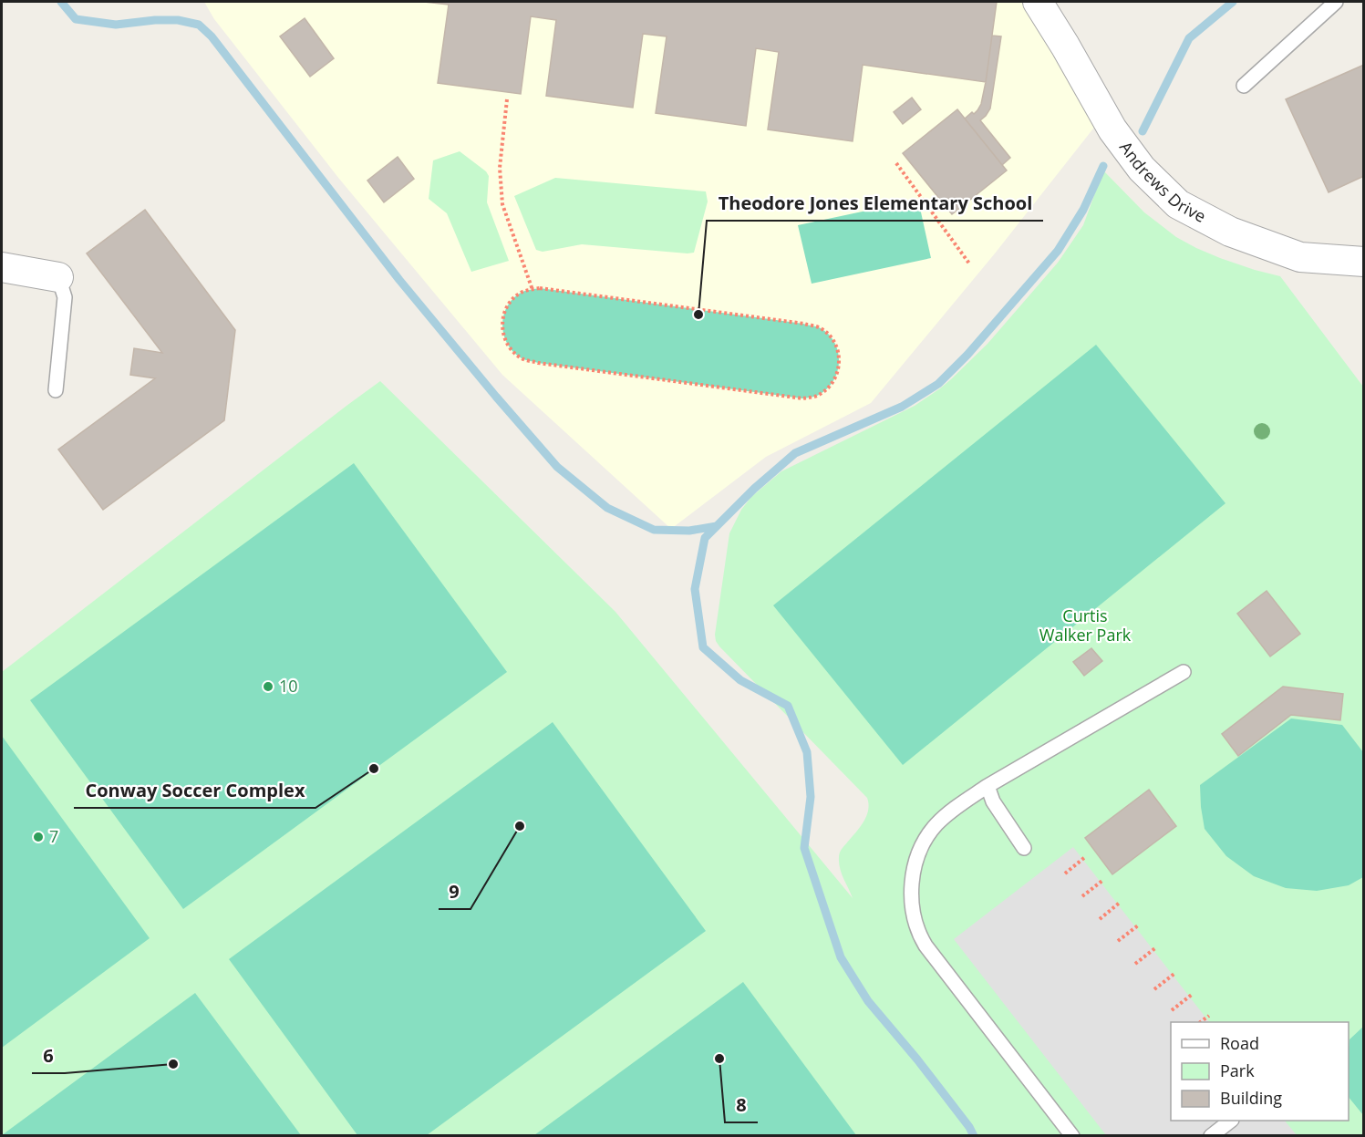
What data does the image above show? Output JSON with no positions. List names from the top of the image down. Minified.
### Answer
{"streets":{"street":["Andrews Drive"]},"parks":["Curtis Walker Park"],"places":["Theodore Jones Elementary School","10","Conway Soccer Complex","9","7","8","6"],"legend":["Road","Park","Building"]}
